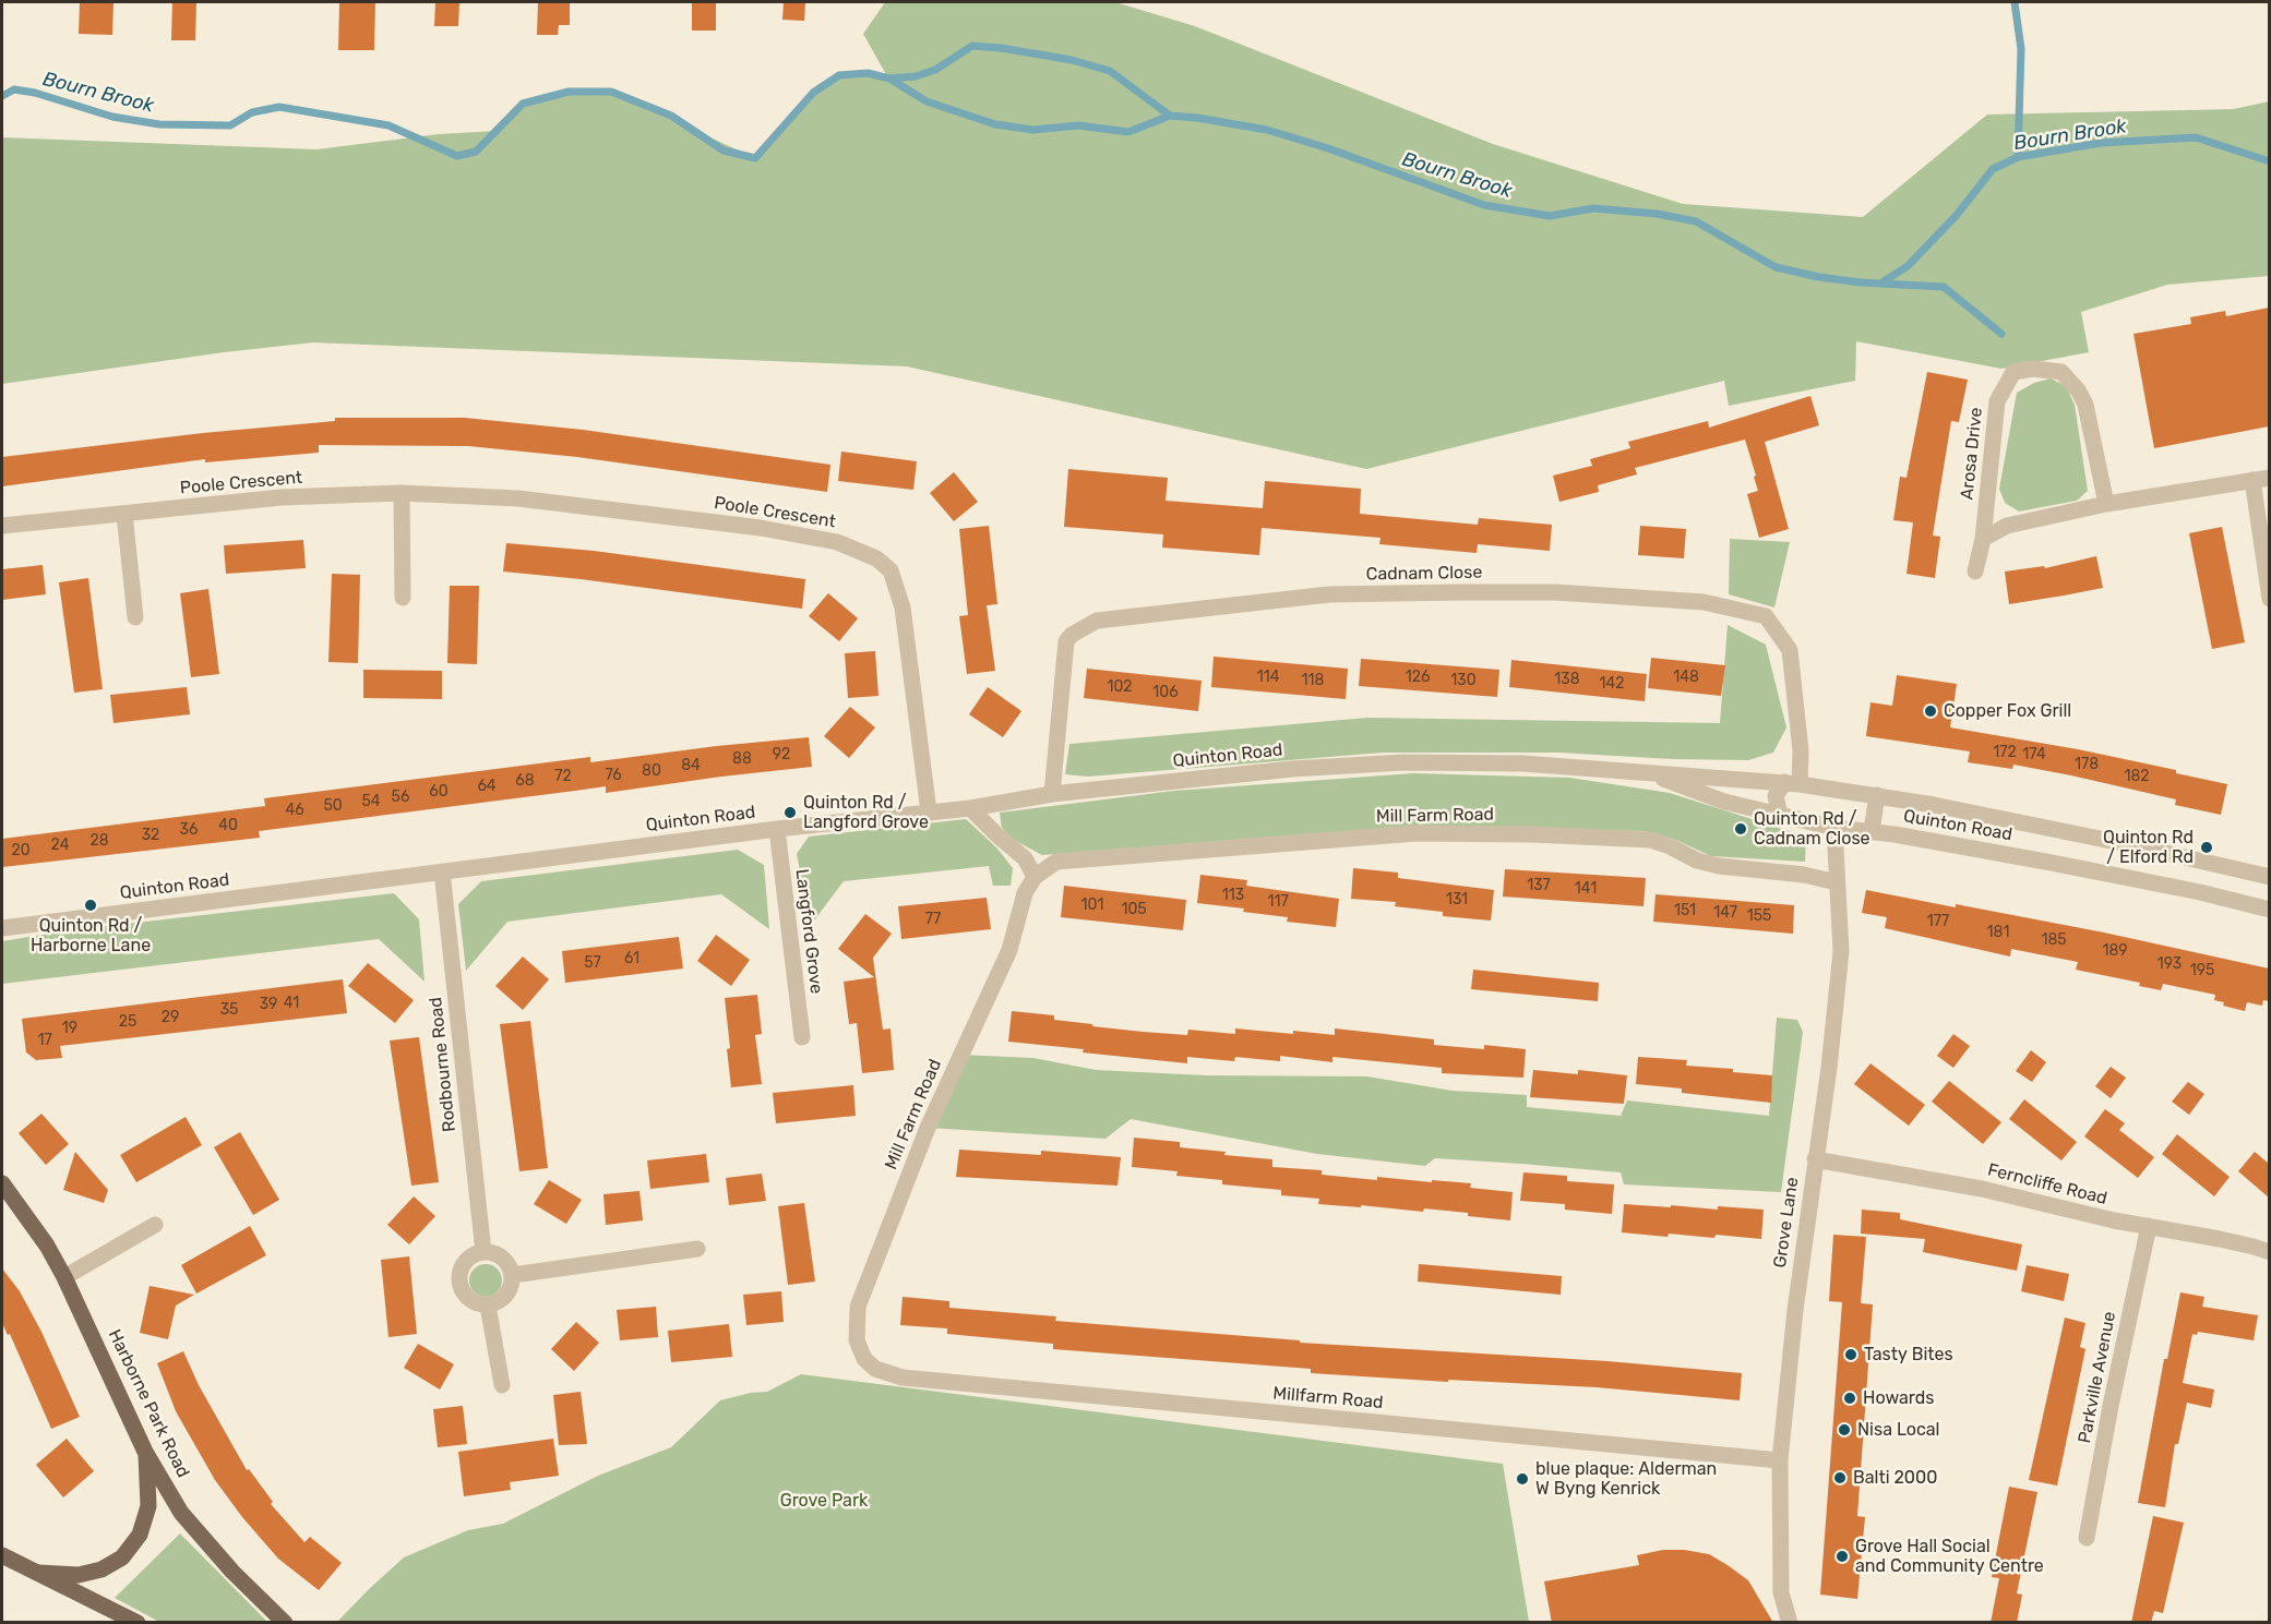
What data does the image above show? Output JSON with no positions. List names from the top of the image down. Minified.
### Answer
{"streets":{"main road":["Harborne Park Road"],"street":["Arosa Drive","Poole Crescent","Cadnam Close","Quinton Road","Mill Farm Road","Langford Grove","Rodbourne Road","Ferncliffe Road","Grove Lane","Parkville Avenue","Millfarm Road"]},"crossings":[["Poole Crescent","Quinton Road"],["Cadnam Close","Quinton Road"],["Quinton Road","Langford Grove"],["Quinton Road","Rodbourne Road"],["Quinton Road","Grove Lane"],["Mill Farm Road","Grove Lane"],["Mill Farm Road","Millfarm Road"],["Ferncliffe Road","Grove Lane"],["Ferncliffe Road","Parkville Avenue"],["Grove Lane","Millfarm Road"]],"water":["Bourn Brook"],"parks":["Grove Park"],"places":["Copper Fox Grill","Quinton Rd / Langford Grove","Quinton Rd / Cadnam Close","Quinton Rd / Elford Rd","Quinton Rd / Harborne Lane","Tasty Bites","Howards","Nisa Local","Balti 2000","blue plaque: Alderman W Byng Kenrick","Grove Hall Social and Community Centre"],"house_numbers":["114","126","148","138","118","130","142","102","106","172","92","174","88","178","84","80","76","72","182","68","64","60","56","54","50","46","40","36","32","28","24","20","137","141","113","131","117","101","105","151","147","155","77","177","181","185","189","61","57","193","195","41","39","35","29","25","19","17"]}
